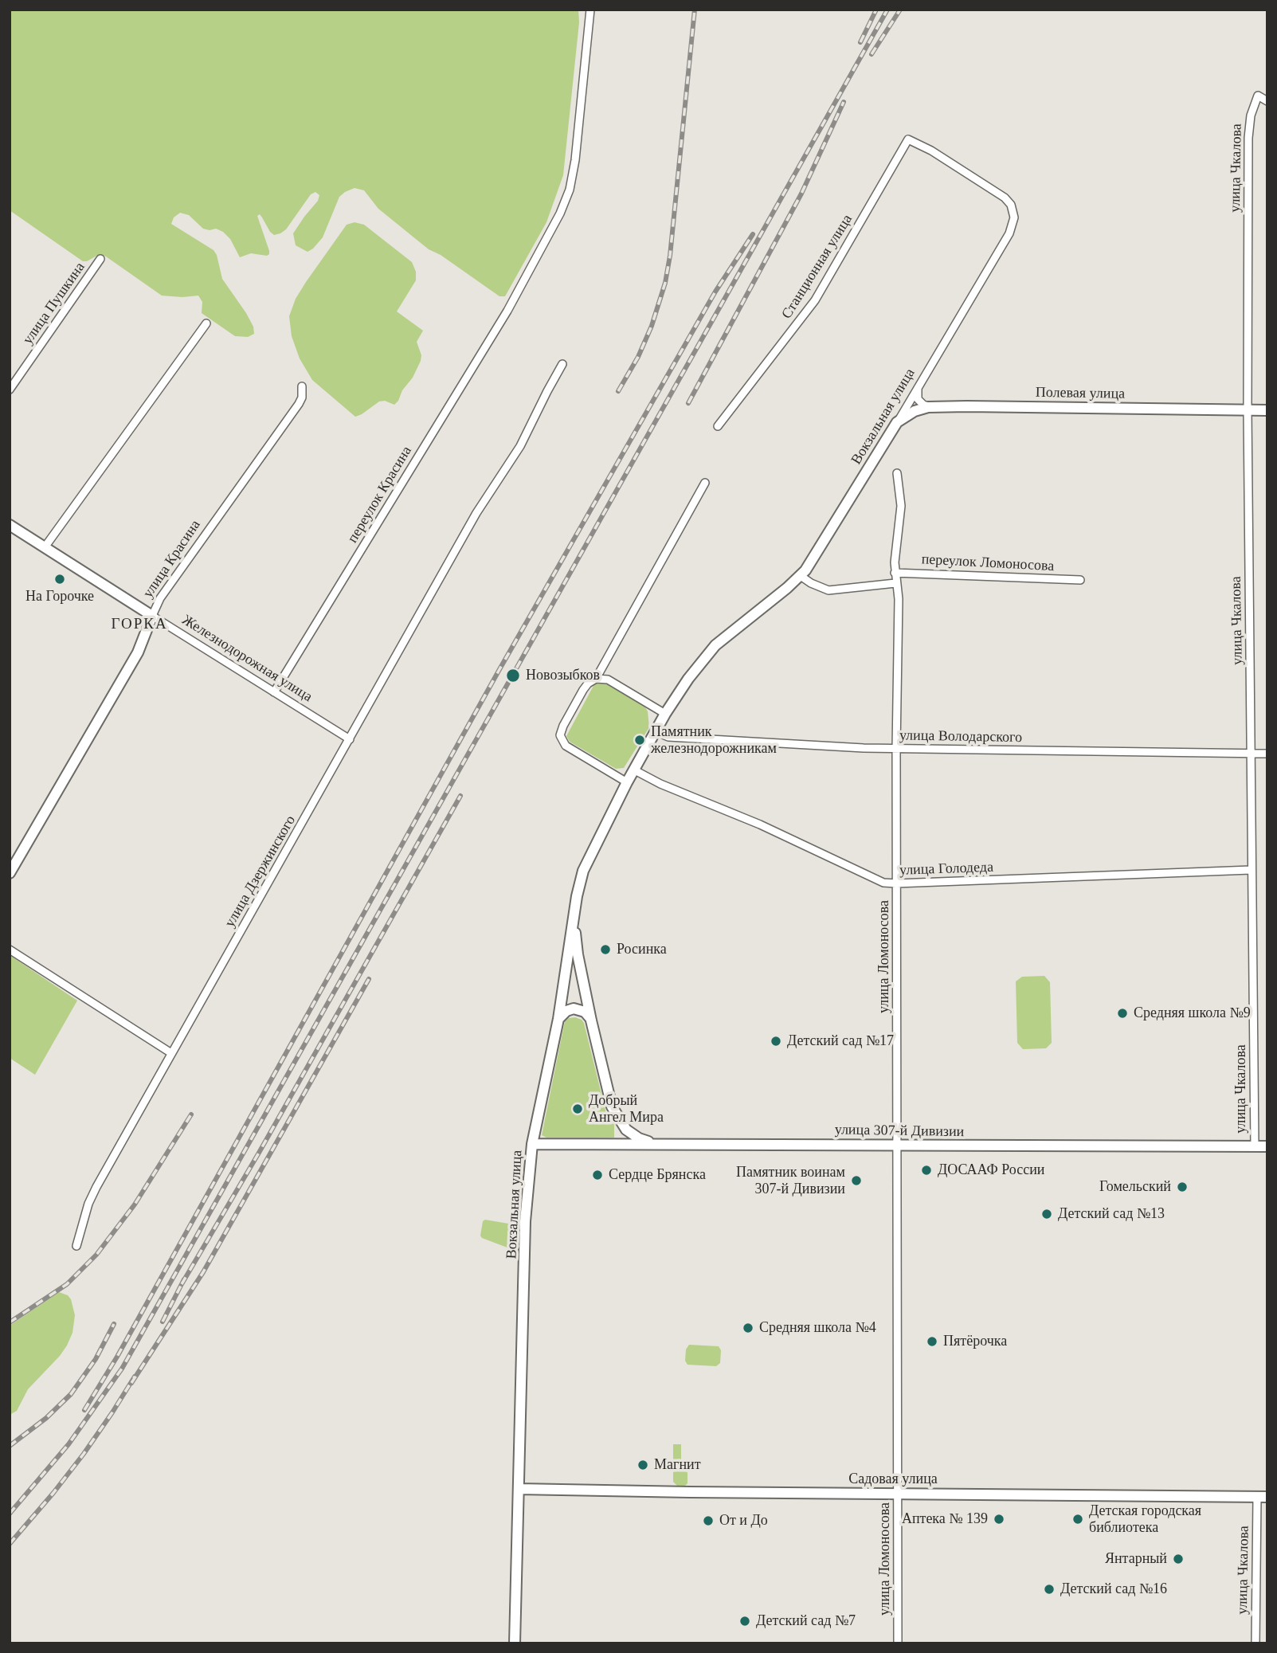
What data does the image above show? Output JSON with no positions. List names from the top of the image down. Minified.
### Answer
{"streets":{"street":["улица Чкалова","Станционная улица","улица Пушкина","Полевая улица","Вокзальная улица","переулок Красина","улица Красина","переулок Ломоносова","Железнодорожная улица","улица Володарского","улица Голодеда","улица Дзержинского","улица Ломоносова","улица 307-й Дивизии","Садовая улица"]},"crossings":[["улица Чкалова","Полевая улица"],["улица Чкалова","улица Володарского"],["улица Чкалова","улица Голодеда"],["улица Чкалова","улица 307-й Дивизии"],["улица Чкалова","Садовая улица"],["Станционная улица","Вокзальная улица"],["Полевая улица","Вокзальная улица"],["Вокзальная улица","улица Володарского"],["Вокзальная улица","улица Голодеда"],["Вокзальная улица","улица 307-й Дивизии"],["Вокзальная улица","Садовая улица"],["переулок Красина","Железнодорожная улица"],["улица Красина","Железнодорожная улица"],["переулок Ломоносова","улица Ломоносова"],["Железнодорожная улица","улица Дзержинского"],["улица Володарского","улица Ломоносова"],["улица Голодеда","улица Ломоносова"],["улица Ломоносова","улица 307-й Дивизии"],["улица Ломоносова","Садовая улица"]],"districts":["ГОРКА"],"places":["На Горочке","Новозыбков","Памятник железнодорожникам","Росинка","Средняя школа №9","Детский сад №17","Добрый Ангел Мира","ДОСААФ России","Сердце Брянска","Памятник воинам 307-й Дивизии","Гомельский","Детский сад №13","Средняя школа №4","Пятёрочка","Магнит","Аптека № 139","Детская городская библиотека","От и До","Янтарный","Детский сад №16","Детский сад №7"]}
